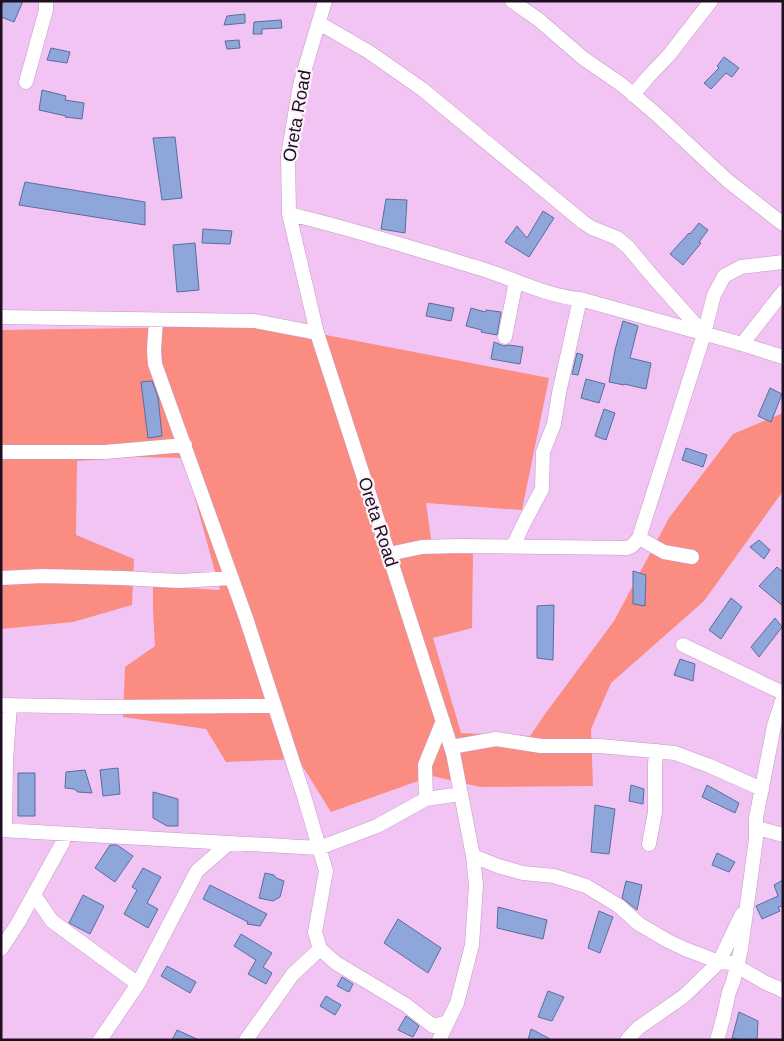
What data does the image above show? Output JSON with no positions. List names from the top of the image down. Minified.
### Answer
{"streets":{"street":["Oreta Road"]}}
